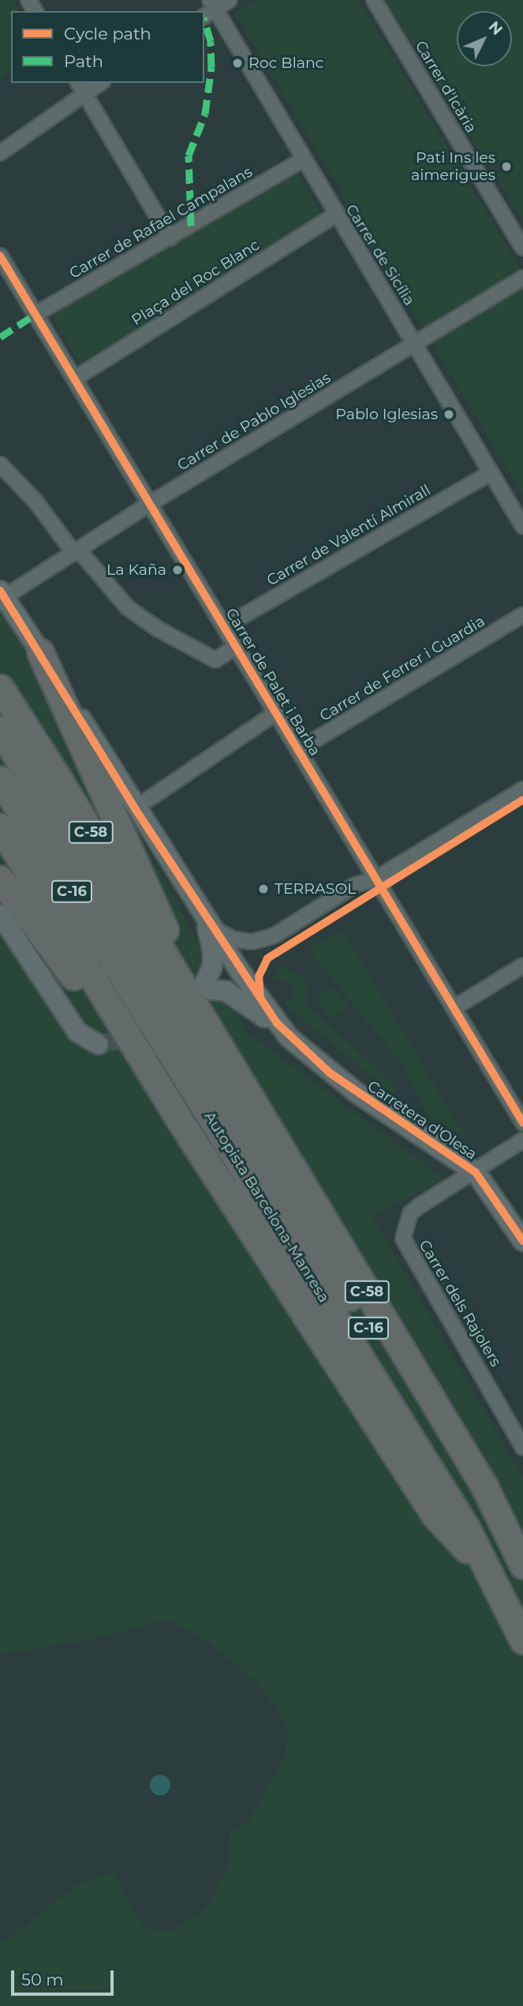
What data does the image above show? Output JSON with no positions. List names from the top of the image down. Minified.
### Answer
{"streets":{"highway":["C-58","C-16","Autopista Barcelona-Manresa"],"street":["Carrer d'Icària","Carrer de Rafael Campalans","Carrer de Sicília","Plaça del Roc Blanc","Carrer de Pablo Iglesias","Carrer de Valentí Almirall","Carrer de Ferrer i Guardia","Carrer de Palet i Barba","Carretera d'Olesa","Carrer dels Rajolers"]},"crossings":[["Carrer de Rafael Campalans","Carrer de Sicília"],["Carrer de Rafael Campalans","Carrer de Palet i Barba"],["Carrer de Sicília","Plaça del Roc Blanc"],["Carrer de Sicília","Carrer de Pablo Iglesias"],["Carrer de Sicília","Carrer de Valentí Almirall"],["Plaça del Roc Blanc","Carrer de Palet i Barba"],["Carrer de Pablo Iglesias","Carrer de Palet i Barba"],["Carrer de Valentí Almirall","Carrer de Palet i Barba"],["Carrer de Ferrer i Guardia","Carrer de Palet i Barba"],["C-58","Autopista Barcelona-Manresa"],["Carretera d'Olesa","Carrer dels Rajolers"]],"places":["Roc Blanc","Pati Ins les aimerigues","Pablo Iglesias","La Kaña","TERRASOL"],"legend":["Cycle path","Path"],"scale_bar":"50 m","north":"top right"}
